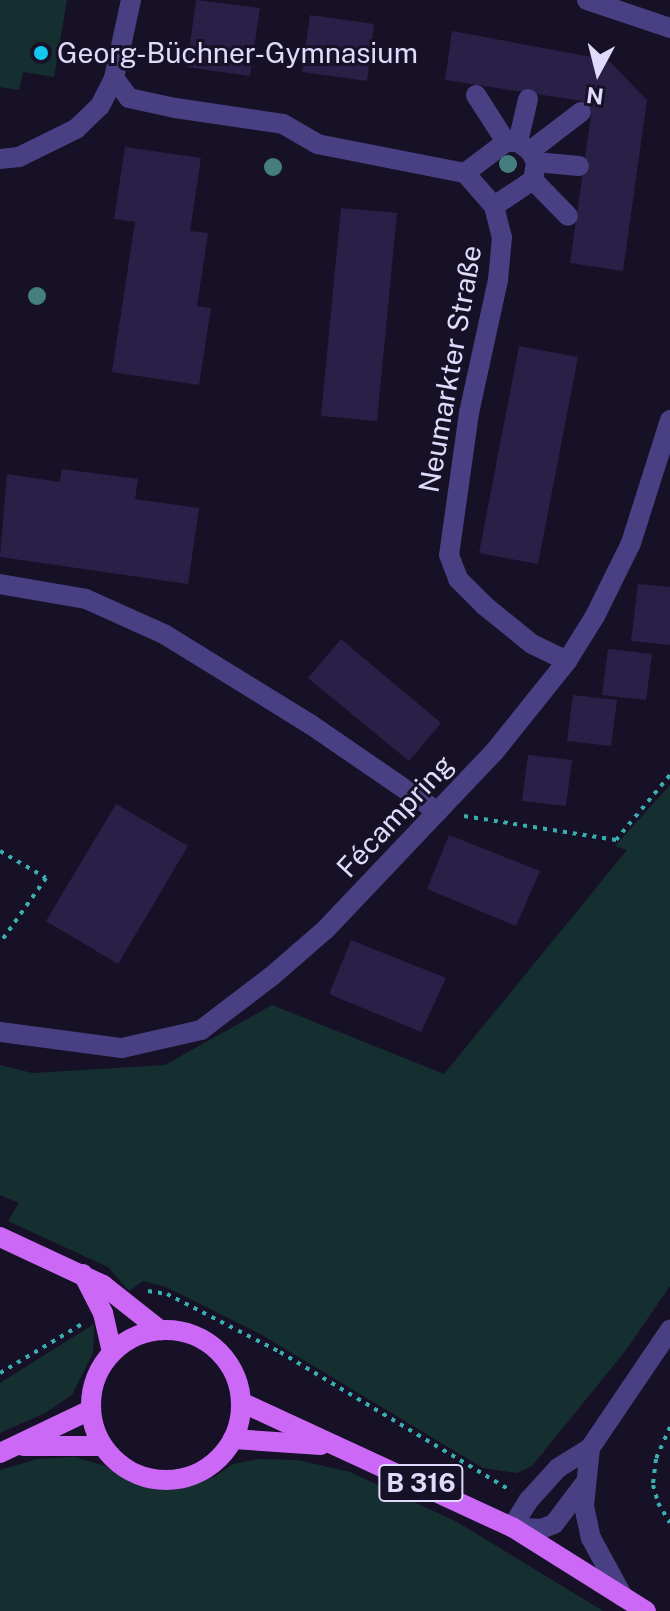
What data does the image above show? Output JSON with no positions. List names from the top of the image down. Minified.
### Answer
{"streets":{"main road":["B 316"],"street":["Neumarkter Straße","Fécampring"]},"crossings":[["Neumarkter Straße","Fécampring"]],"places":["Georg-Büchner-Gymnasium"],"north":"bottom"}
